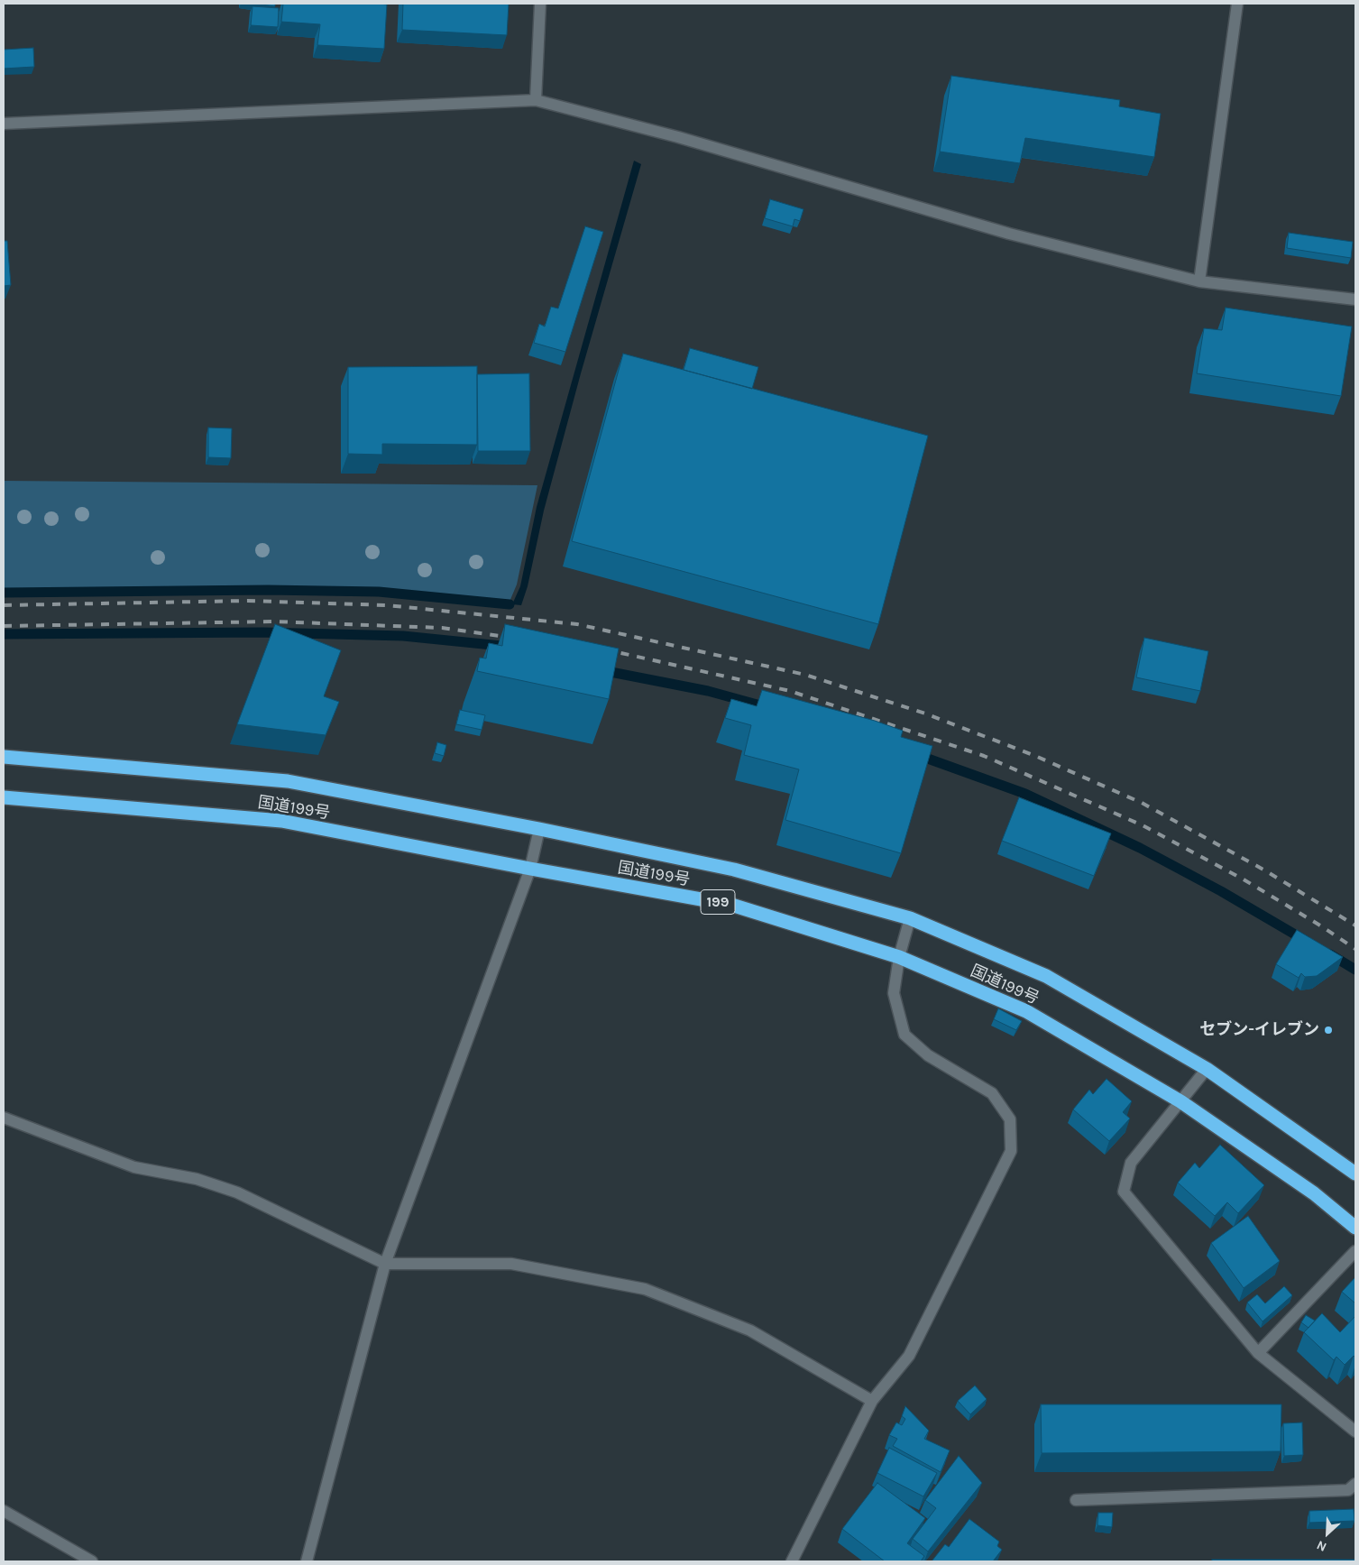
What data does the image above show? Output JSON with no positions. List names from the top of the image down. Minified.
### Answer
{"streets":{"highway":["国道199号","199"]},"places":["セブン-イレブン"],"north":"bottom left"}
